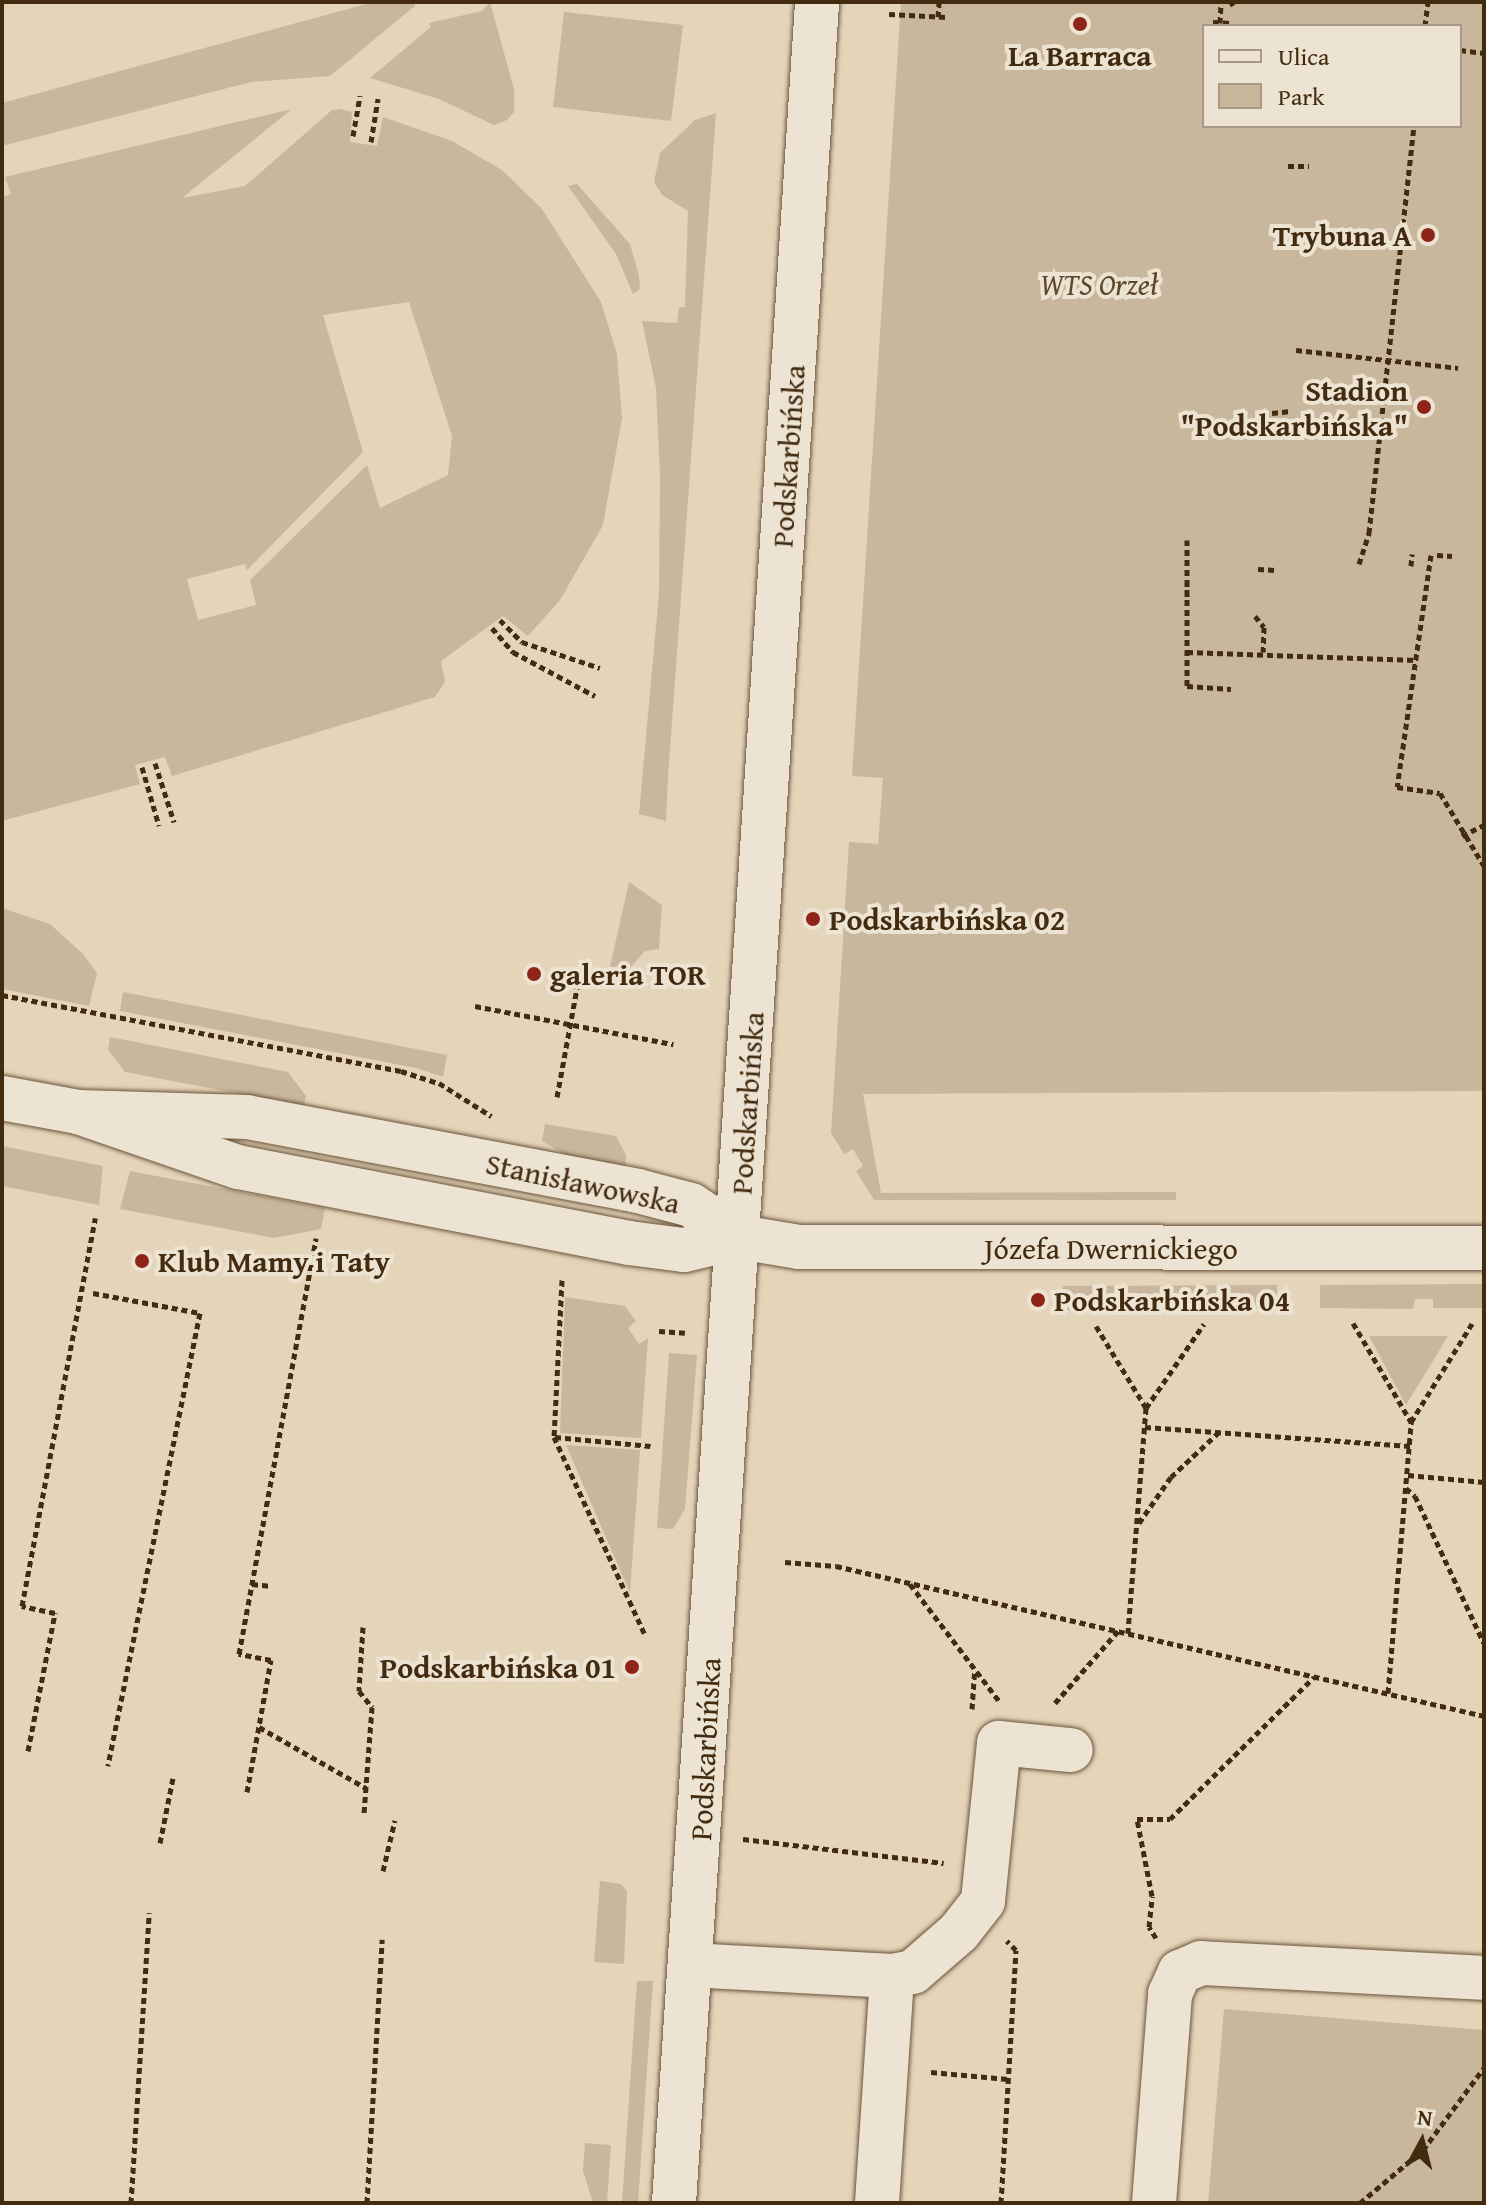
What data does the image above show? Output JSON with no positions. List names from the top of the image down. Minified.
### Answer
{"streets":{"street":["Podskarbińska","Stanisławowska","Józefa Dwernickiego"]},"crossings":[["Podskarbińska","Stanisławowska"],["Podskarbińska","Józefa Dwernickiego"],["Stanisławowska","Józefa Dwernickiego"]],"parks":["WTS Orzeł"],"places":["La Barraca","Trybuna A","Stadion \"Podskarbińska\"","Podskarbińska 02","galeria TOR","Klub Mamy i Taty","Podskarbińska 04","Podskarbińska 01"],"legend":["Ulica","Park"],"north":"top"}
